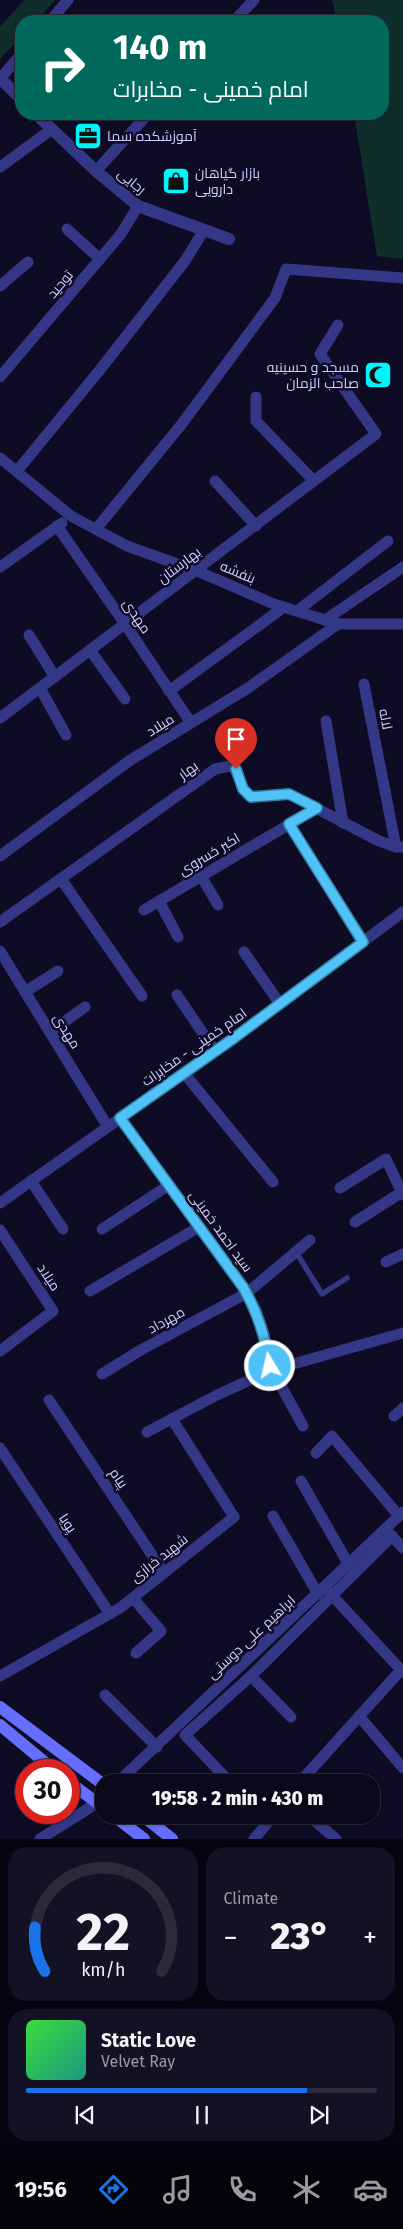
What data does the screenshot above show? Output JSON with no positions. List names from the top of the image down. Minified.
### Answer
{"streets":{"street":["رجایی","توحید","بهارستان","بنفشه","مهدی","لاله","میلاد","بهار","اکبر خسروی","امام خمینی - مخابرات","سید احمد خمینی","مهرداد","پیام","پویا","شهید خرازی","ابراهیم علی دوستی"]},"crossings":[["رجایی","توحید"],["بهارستان","بنفشه"],["بهارستان","مهدی"],["بنفشه","میلاد"],["مهدی","میلاد"],["مهدی","امام خمینی - مخابرات"],["لاله","بهار"],["بهار","اکبر خسروی"],["امام خمینی - مخابرات","سید احمد خمینی"],["سید احمد خمینی","مهرداد"],["پیام","شهید خرازی"],["پویا","شهید خرازی"]],"places":{"office":["آموزشکده سما"],"shop":["بازار گیاهان دارویی"],"mosque":["مسجد و حسینیه صاحب الزمان"]},"page":{"turn":["140 m","امام خمینی - مخابرات"],"limit":"30","trip":"19:58 · 2 min · 430 m","tile":"Climate","heat":["−","23°","+"],"song":["Static Love","Velvet Ray"],"tabs":"19:56","gauge":["22","km/h"]}}
